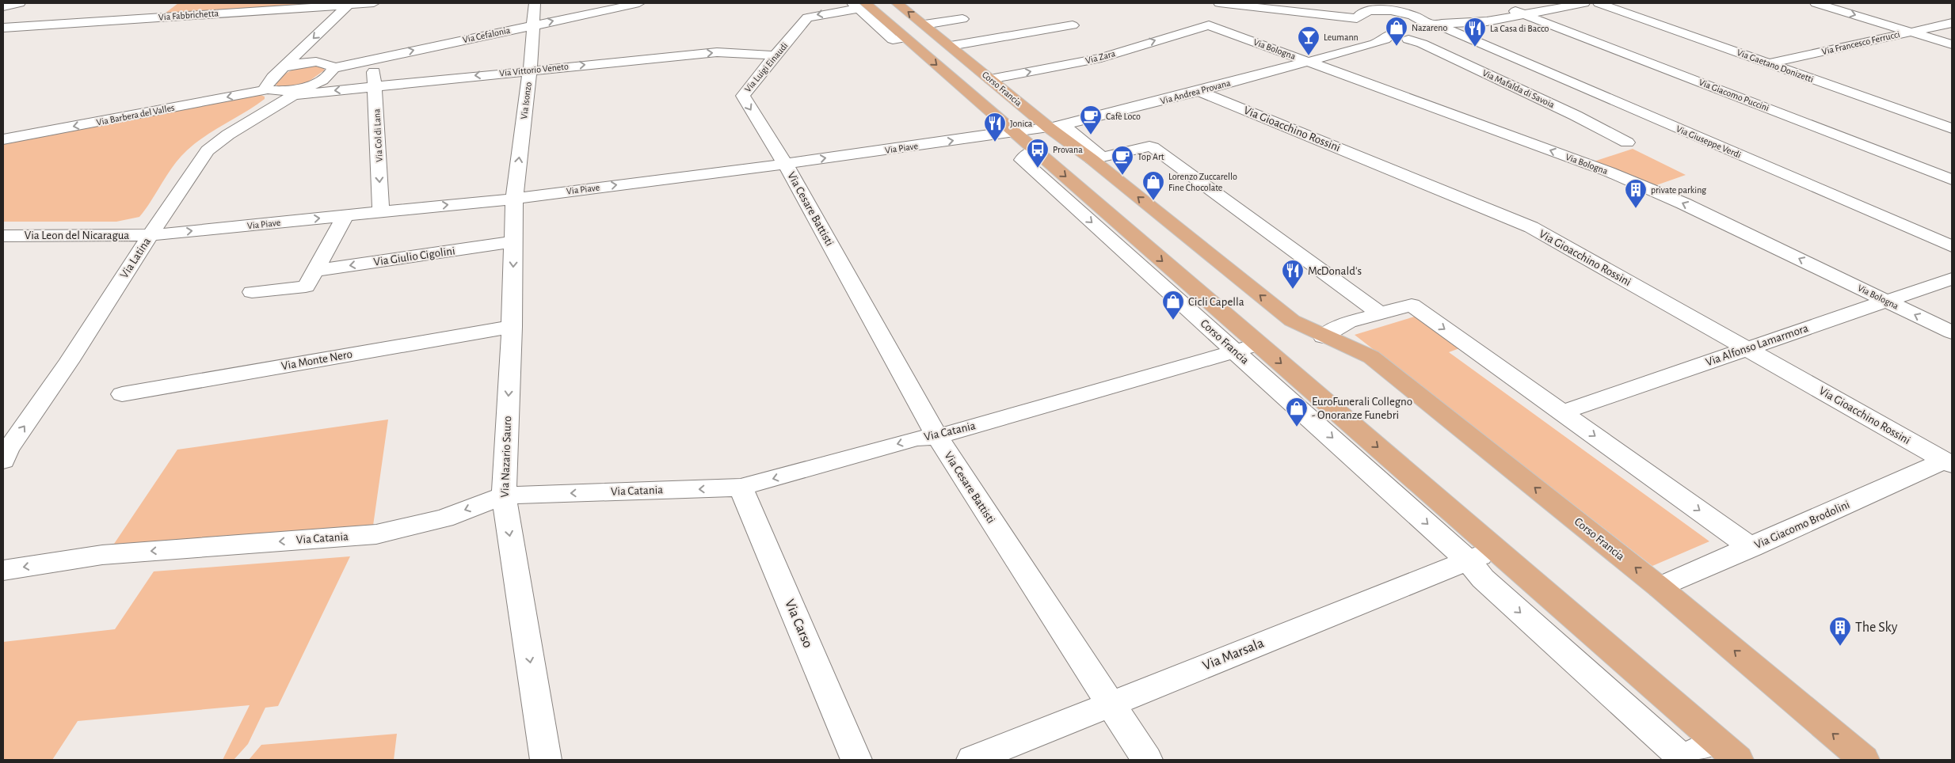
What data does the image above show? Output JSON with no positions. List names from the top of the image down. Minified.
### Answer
{"streets":{"main road":["Corso Francia"],"street":["Via Fabbrichetta","Via Cefalonia","Via Francesco Ferrucci","Via Bologna","Via Zara","Via Gaetano Donizetti","Via Luigi Einaudi","Via Vittorio Veneto","Via Mafalda di Savoia","Via Andrea Provana","Via Giacomo Puccini","Via Isonzo","Via Barbera del Valles","Via Gioacchino Rossini","Via Col di Lana","Via Giuseppe Verdi","Via Piave","Via Cesare Battisti","Via Leon del Nicaragua","Via Giulio Cigolini","Via Latina","Via Alfonso Lamarmora","Via Monte Nero","Via Catania","Via Nazario Sauro","Via Giacomo Brodolini","Via Carso","Via Marsala"]},"crossings":[["Via Cefalonia","Via Isonzo"],["Via Cefalonia","Via Col di Lana"],["Via Cefalonia","Via Latina"],["Via Francesco Ferrucci","Via Gaetano Donizetti"],["Via Bologna","Via Zara"],["Via Bologna","Via Andrea Provana"],["Via Bologna","Via Alfonso Lamarmora"],["Via Zara","Corso Francia"],["Via Luigi Einaudi","Via Vittorio Veneto"],["Via Luigi Einaudi","Corso Francia"],["Via Luigi Einaudi","Via Piave"],["Via Luigi Einaudi","Via Cesare Battisti"],["Via Vittorio Veneto","Via Isonzo"],["Via Vittorio Veneto","Via Barbera del Valles"],["Via Vittorio Veneto","Via Col di Lana"],["Via Vittorio Veneto","Via Latina"],["Corso Francia","Via Andrea Provana"],["Corso Francia","Via Piave"],["Corso Francia","Via Catania"],["Corso Francia","Via Giacomo Brodolini"],["Corso Francia","Via Marsala"],["Via Mafalda di Savoia","Via Andrea Provana"],["Via Mafalda di Savoia","Via Giuseppe Verdi"],["Via Andrea Provana","Via Gioacchino Rossini"],["Via Andrea Provana","Via Giuseppe Verdi"],["Via Andrea Provana","Via Piave"],["Via Isonzo","Via Piave"],["Via Isonzo","Via Nazario Sauro"],["Via Barbera del Valles","Via Latina"],["Via Gioacchino Rossini","Via Alfonso Lamarmora"],["Via Gioacchino Rossini","Via Giacomo Brodolini"],["Via Col di Lana","Via Piave"],["Via Piave","Via Cesare Battisti"],["Via Piave","Via Leon del Nicaragua"],["Via Piave","Via Latina"],["Via Piave","Via Nazario Sauro"],["Via Cesare Battisti","Via Catania"],["Via Cesare Battisti","Via Marsala"],["Via Leon del Nicaragua","Via Latina"],["Via Giulio Cigolini","Via Nazario Sauro"],["Via Monte Nero","Via Nazario Sauro"],["Via Catania","Via Nazario Sauro"],["Via Catania","Via Carso"]],"one_way":["Via Cefalonia","Via Bologna","Via Isonzo","Via Barbera del Valles","Via Col di Lana","Via Piave","Via Giulio Cigolini","Via Latina","Via Catania","Via Nazario Sauro"],"places":{"shop":["Nazareno","Lorenzo Zuccarello Fine Chocolate","Cicli Capella","EuroFunerali Collegno - Onoranze Funebri"],"restaurant":["La Casa di Bacco","Jonica","McDonald's"],"bar":["Leumann"],"cafe":["Cafè Loco","Top Art"],"bus stop":["Provana"],"building":["private parking","The Sky"]}}
